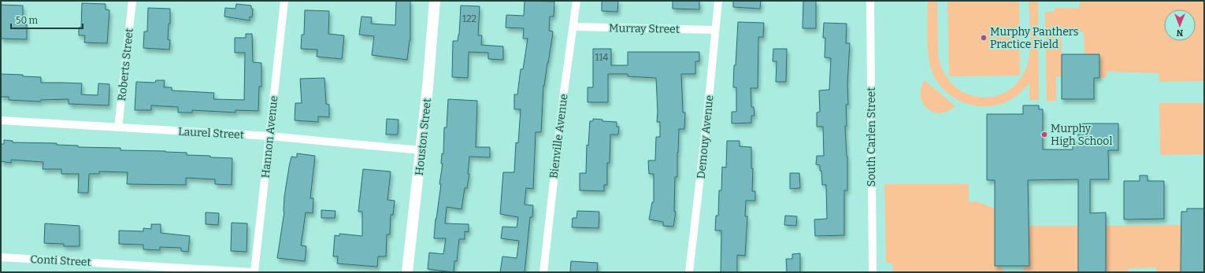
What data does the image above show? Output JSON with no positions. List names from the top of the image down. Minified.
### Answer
{"streets":{"street":["Murray Street","Roberts Street","Laurel Street","Bienville Avenue","Hannon Avenue","Houston Street","Demouy Avenue","South Carlen Street","Conti Street"]},"crossings":[["Murray Street","Bienville Avenue"],["Murray Street","Demouy Avenue"],["Roberts Street","Laurel Street"],["Laurel Street","Hannon Avenue"],["Laurel Street","Houston Street"],["Hannon Avenue","Conti Street"]],"places":["Murphy Panthers Practice Field","Murphy High School"],"house_numbers":["122","114"],"scale_bar":"50 m","north":"bottom"}
